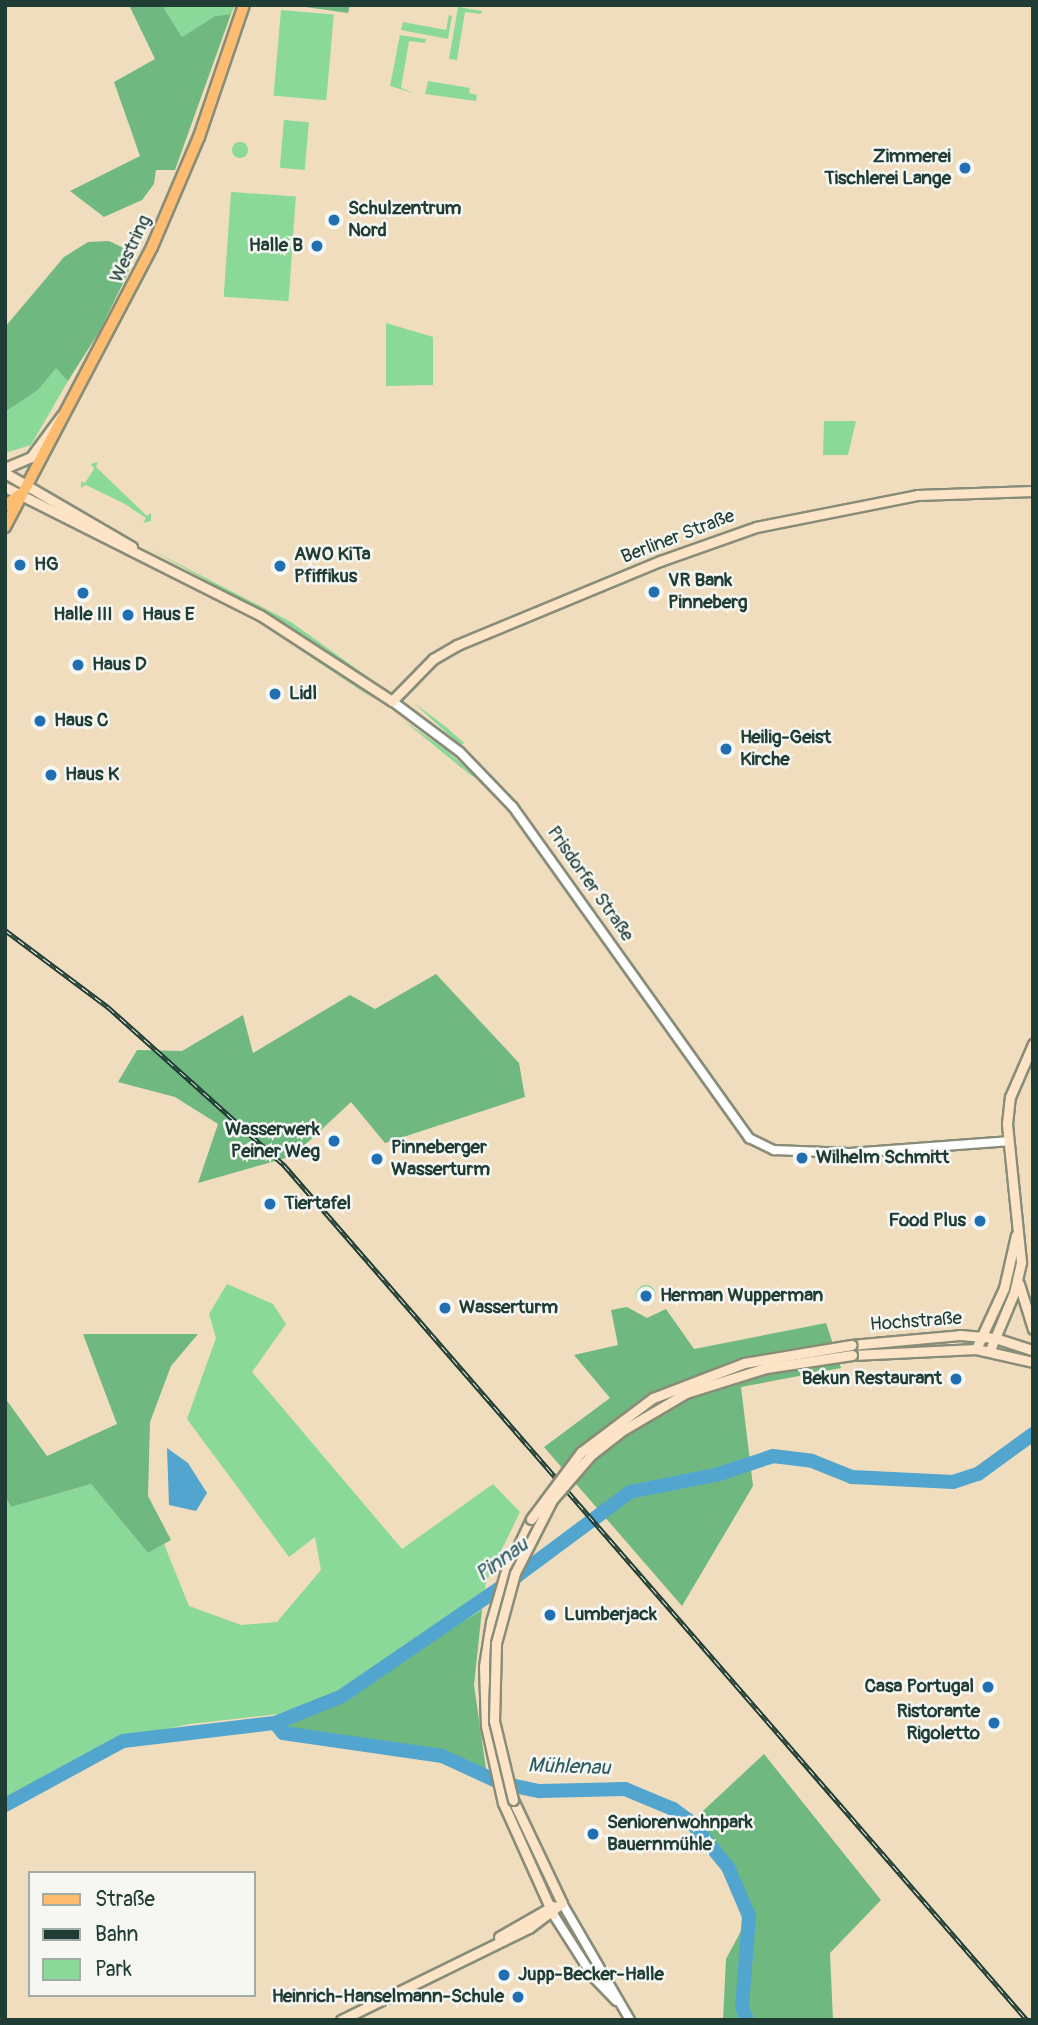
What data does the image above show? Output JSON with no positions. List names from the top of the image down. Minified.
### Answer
{"streets":{"main road":["Westring","Berliner Straße","Prisdorfer Straße","Hochstraße"]},"crossings":[["Westring","Prisdorfer Straße"],["Berliner Straße","Prisdorfer Straße"]],"water":["Pinnau","Mühlenau"],"places":["Zimmerei Tischlerei Lange","Schulzentrum Nord","Halle B","HG","AWO KiTa Pfiffikus","VR Bank Pinneberg","Halle III","Haus E","Haus D","Lidl","Haus C","Heilig-Geist Kirche","Haus K","Wasserwerk Peiner Weg","Wilhelm Schmitt","Pinneberger Wasserturm","Tiertafel","Food Plus","Herman Wupperman","Wasserturm","Bekun Restaurant","Lumberjack","Casa Portugal","Ristorante Rigoletto","Seniorenwohnpark Bauernmühle","Jupp-Becker-Halle","Heinrich-Hanselmann-Schule"],"legend":["Straße","Bahn","Park"]}
